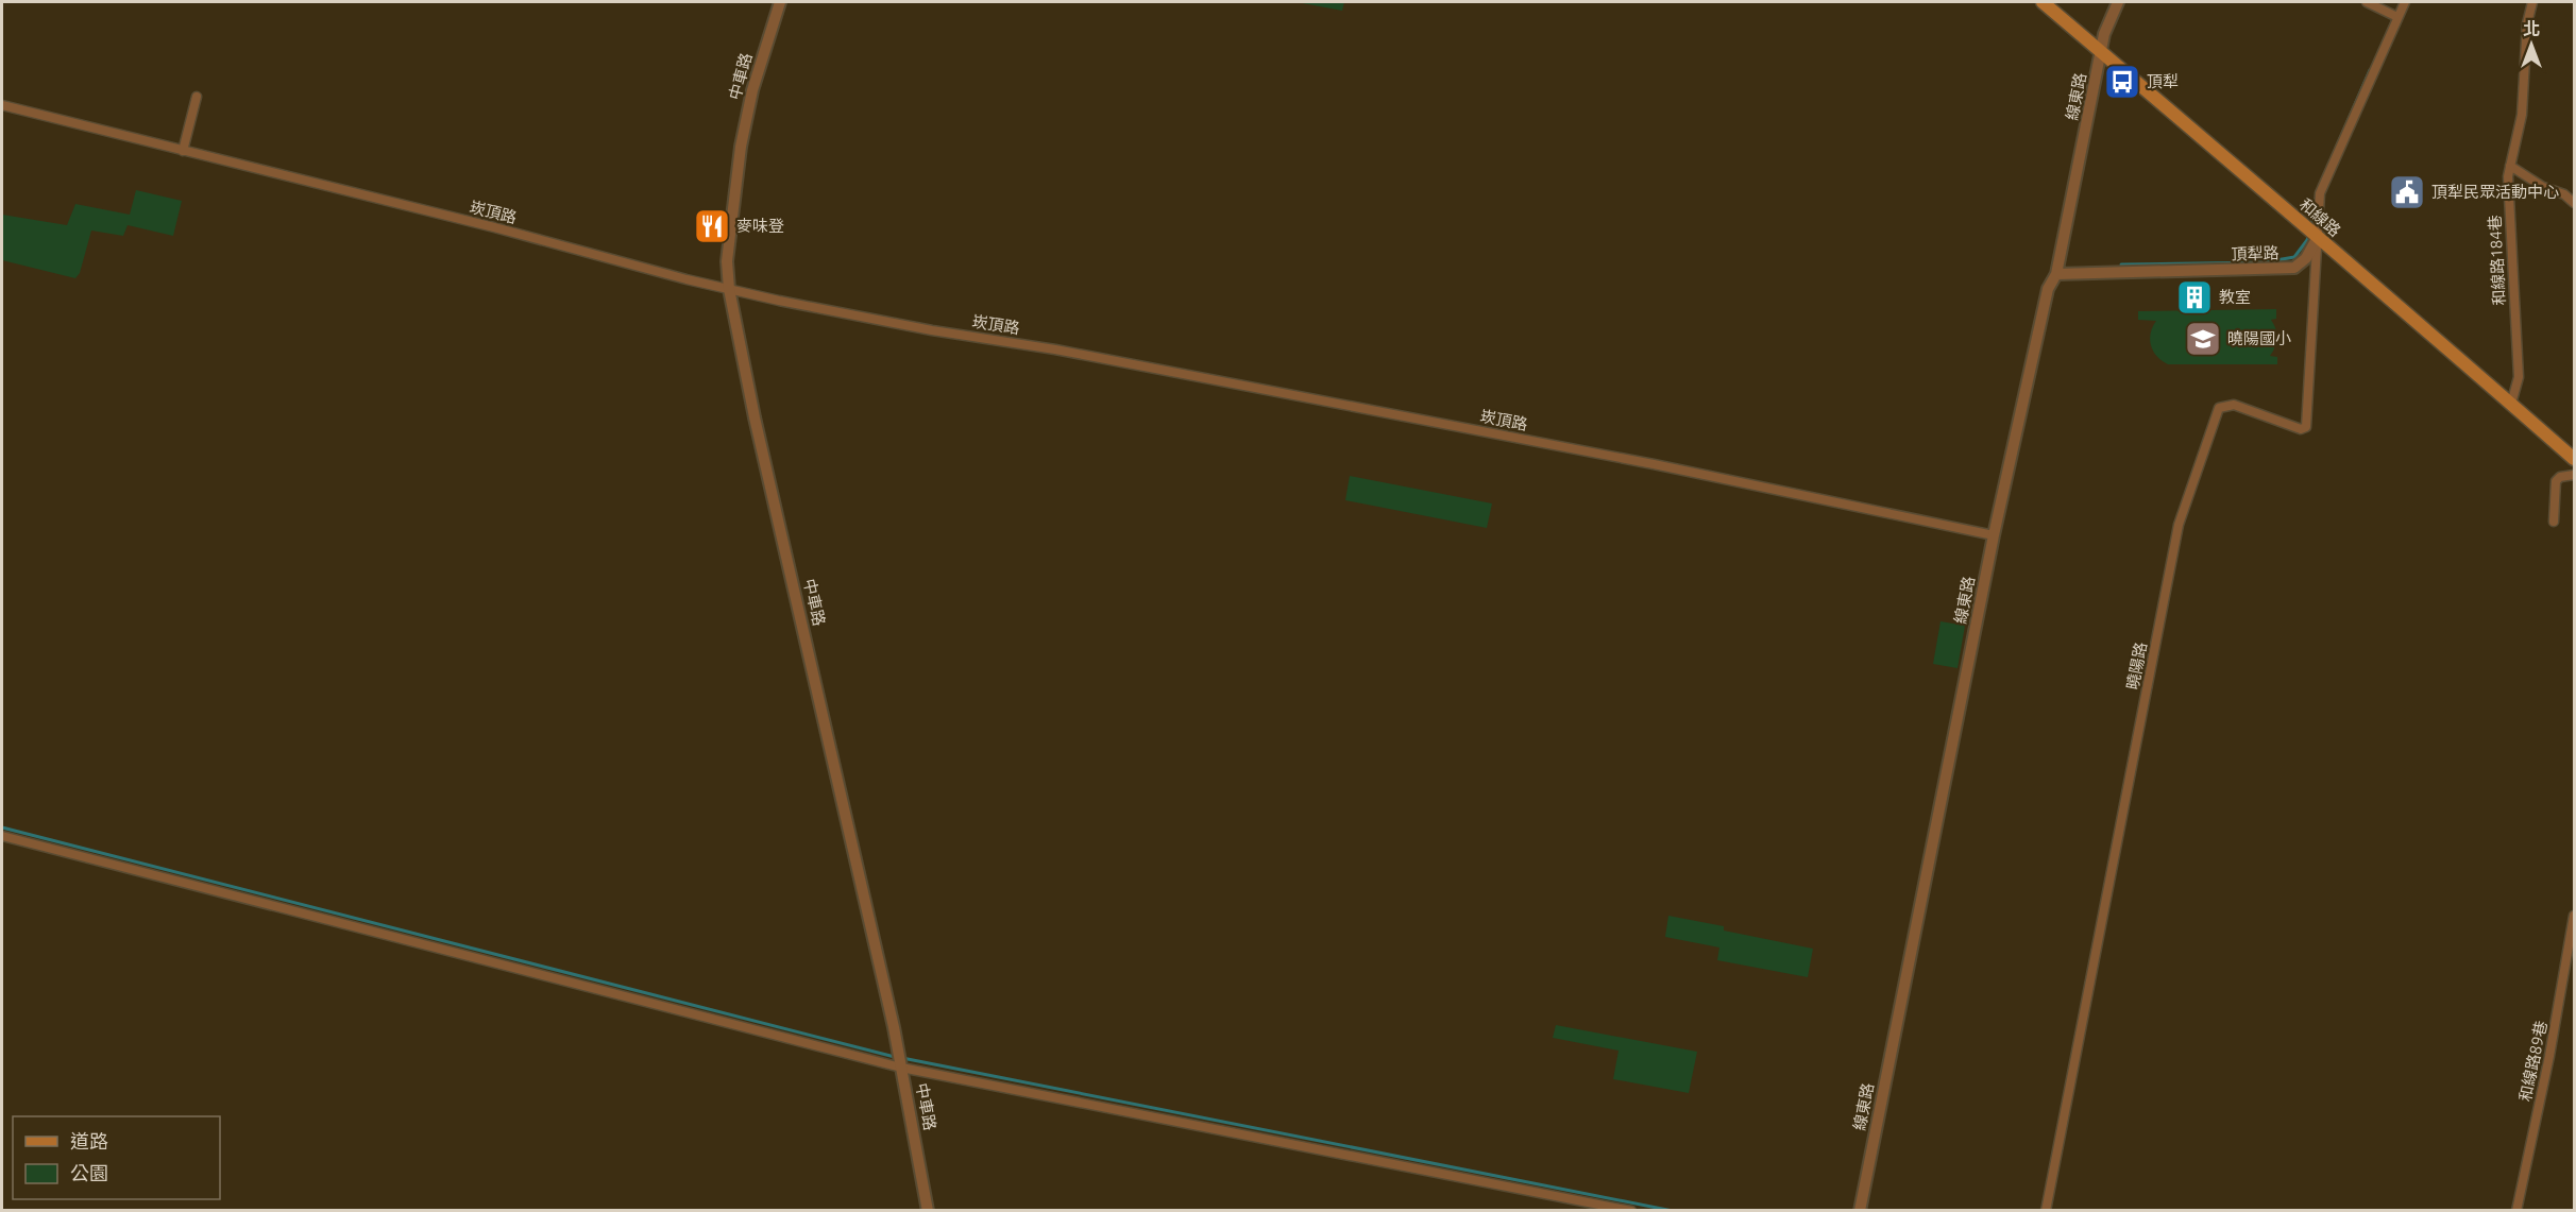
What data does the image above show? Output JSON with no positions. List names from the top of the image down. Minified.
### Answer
{"streets":{"main road":["和線路"],"street":["中車路","線東路","崁頂路","頂犁路","和線路184巷","曉陽路","和線路89巷"]},"crossings":[["中車路","崁頂路"],["線東路","崁頂路"],["線東路","和線路"],["線東路","頂犁路"],["和線路","頂犁路"],["和線路","和線路184巷"],["和線路","曉陽路"],["頂犁路","曉陽路"]],"places":{"bus stop":["頂犁"],"public building":["頂犁民眾活動中心"],"restaurant":["麥味登"],"building":["教室"],"school or university":["曉陽國小"]},"legend":["道路","公園"],"north":"top"}
